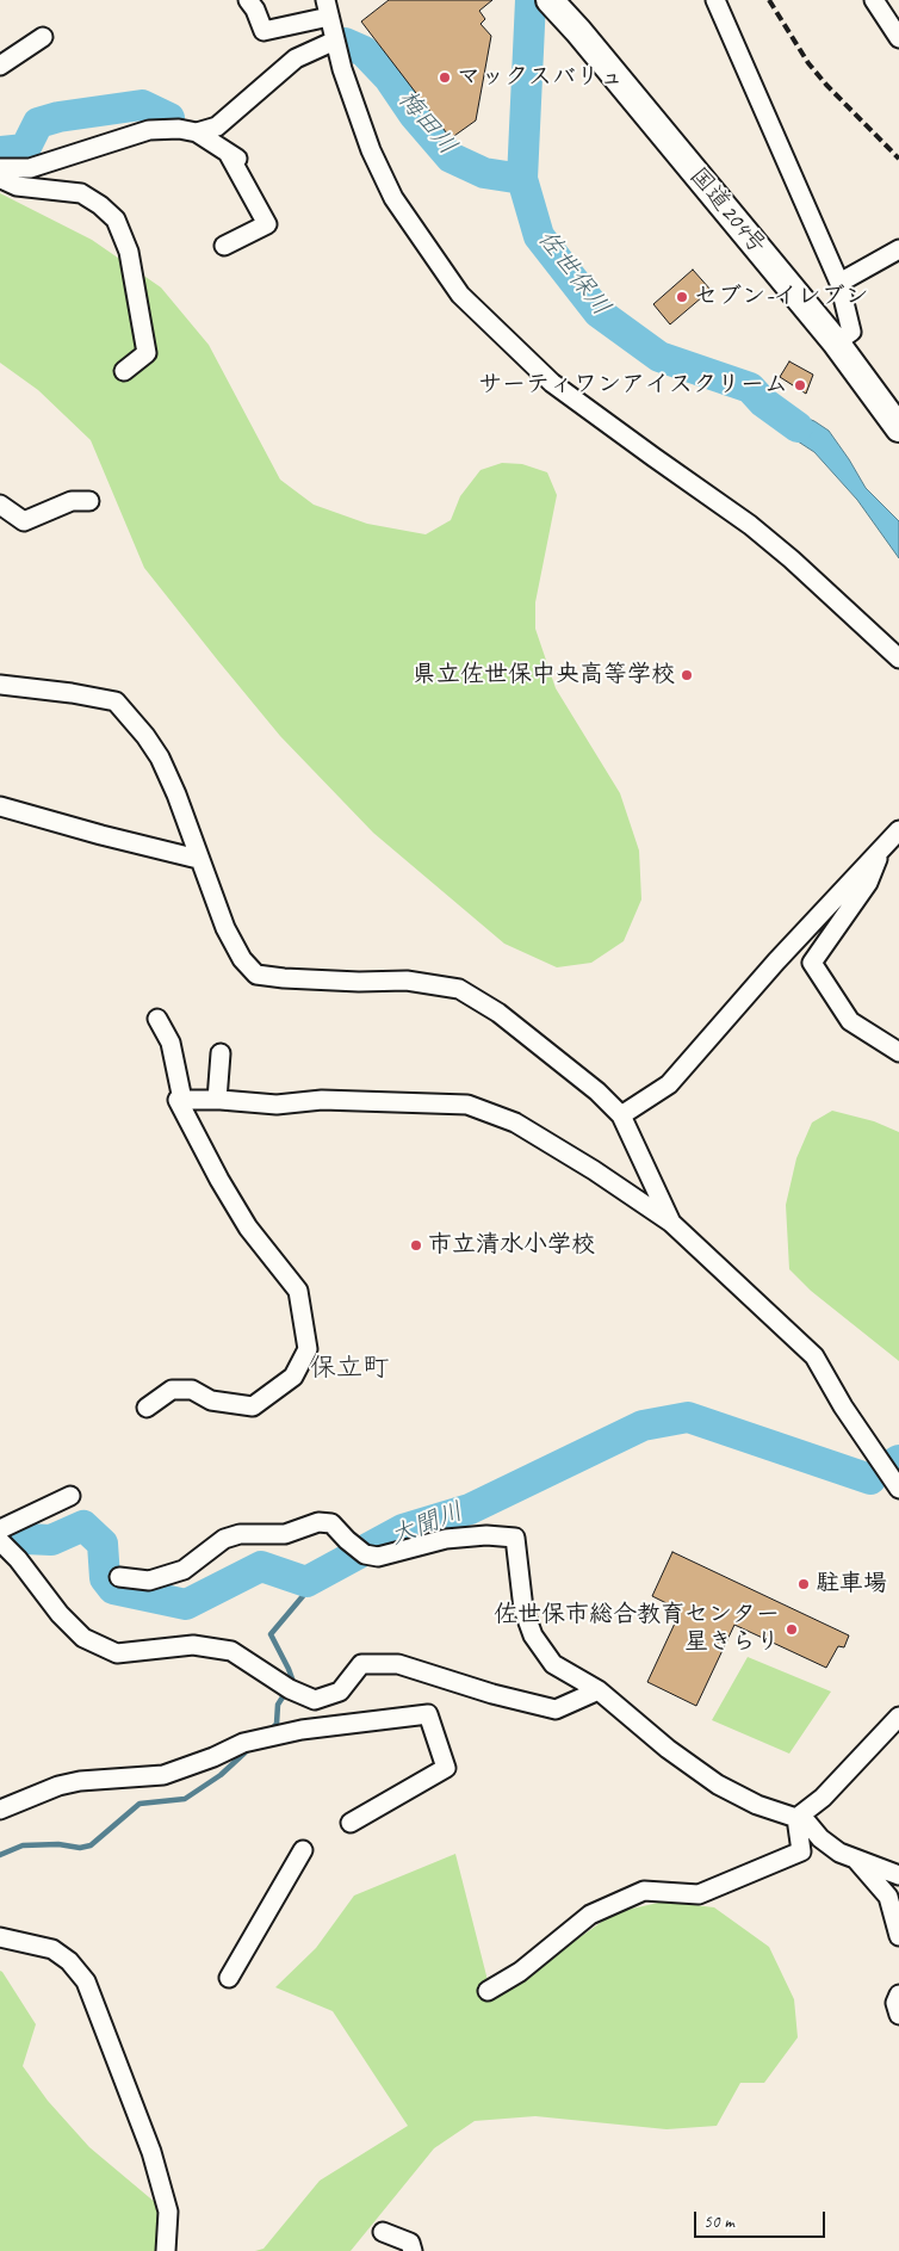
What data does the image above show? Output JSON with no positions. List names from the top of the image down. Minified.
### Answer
{"streets":{"highway":["国道204号"]},"districts":["保立町"],"water":["梅田川","佐世保川","大聞川"],"places":["マックスバリュ","セブン-イレブン","サーティワンアイスクリーム","県立佐世保中央高等学校","市立清水小学校","駐車場","佐世保市総合教育センター 星きらり"],"scale_bar":"50 m"}
